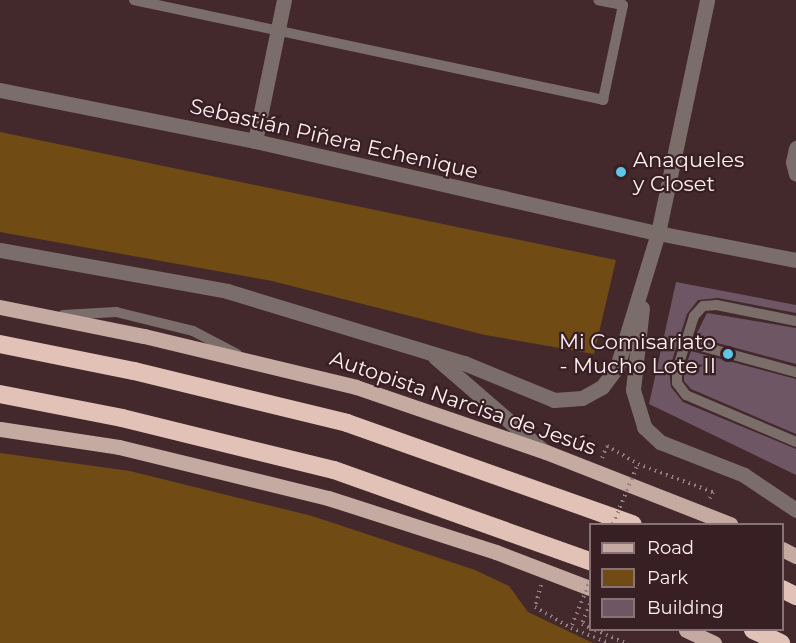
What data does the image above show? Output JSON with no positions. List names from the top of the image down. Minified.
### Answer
{"streets":{"main road":["Autopista Narcisa de Jesús"],"street":["Sebastián Piñera Echenique"]},"places":["Anaqueles y Closet","Mi Comisariato - Mucho Lote II"],"legend":["Road","Park","Building"]}
